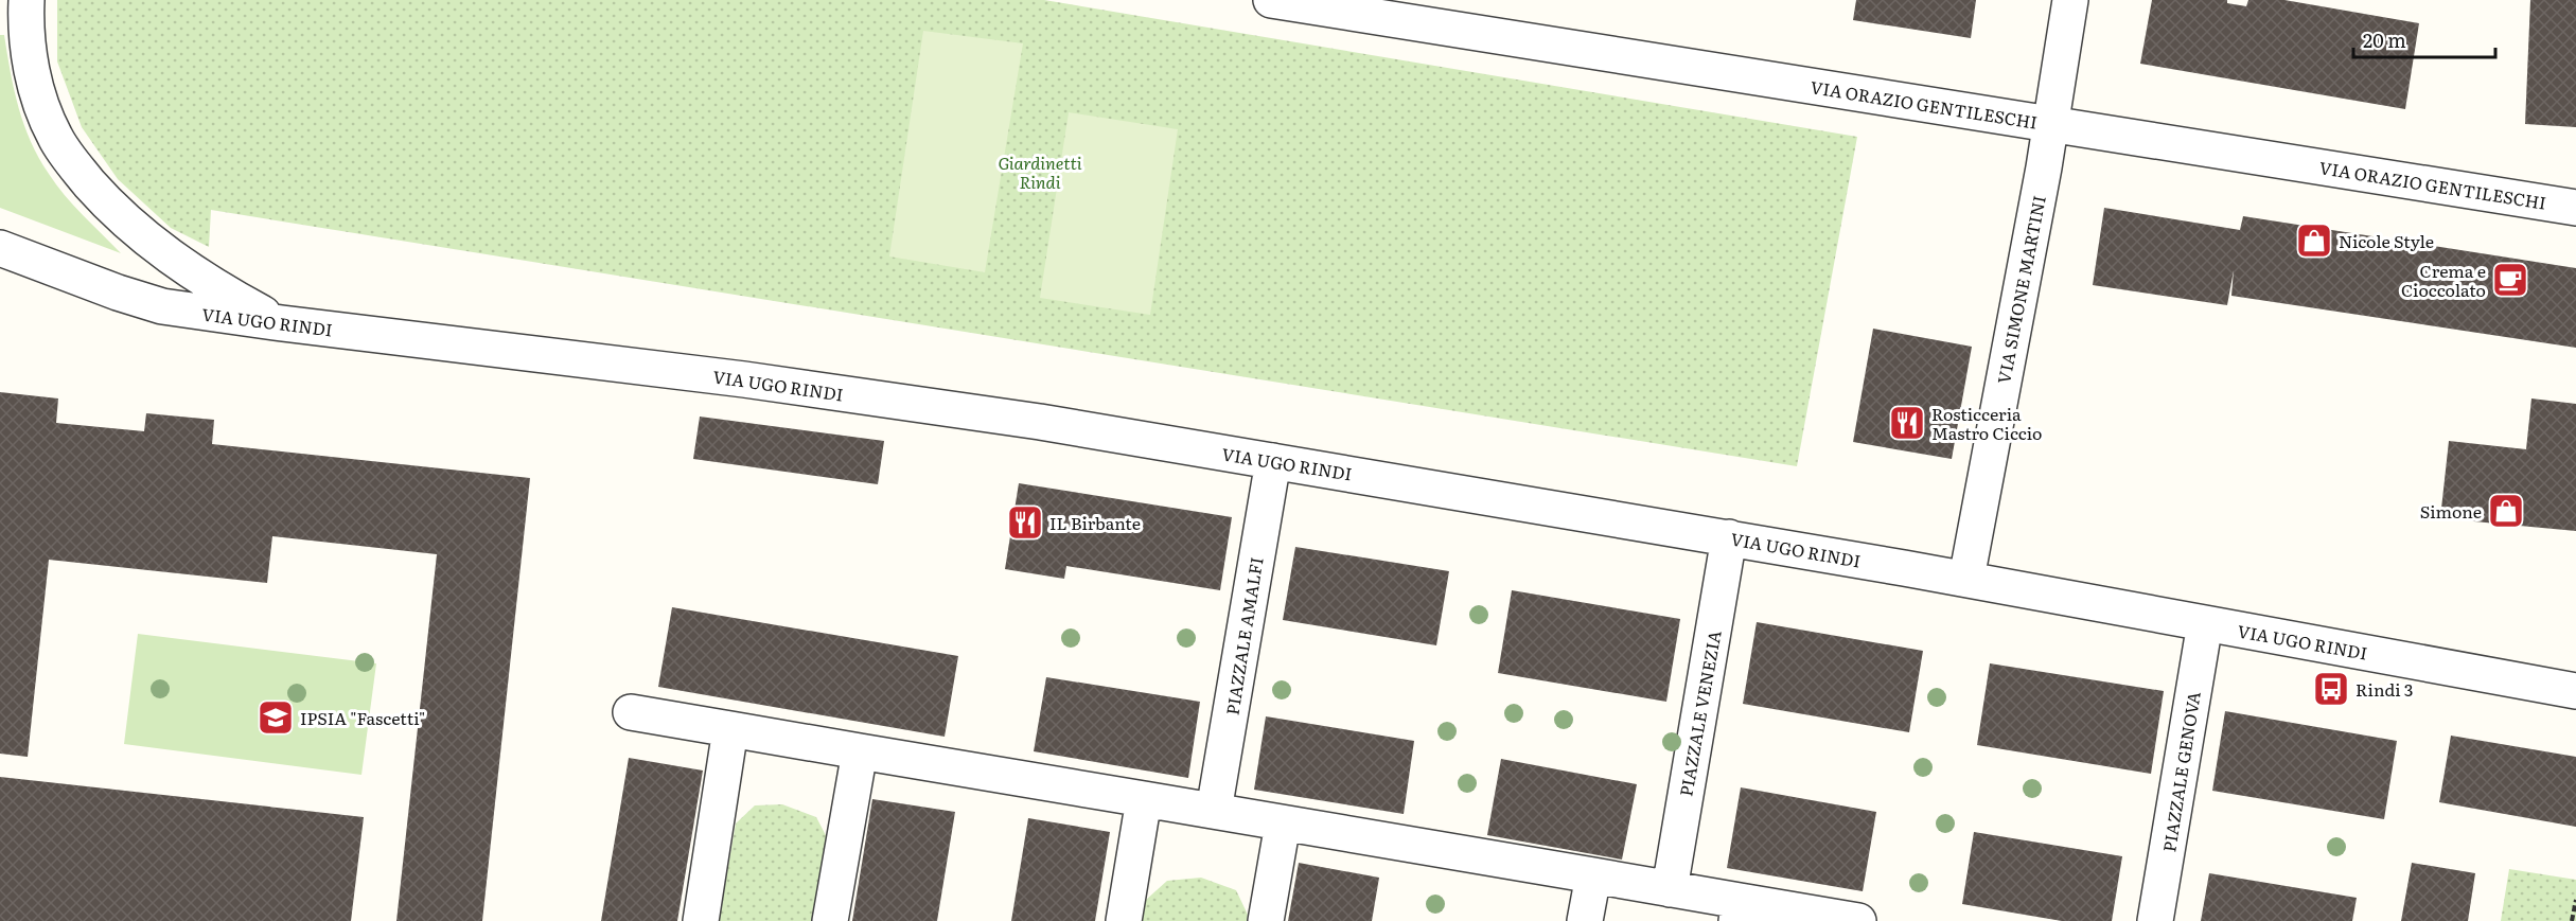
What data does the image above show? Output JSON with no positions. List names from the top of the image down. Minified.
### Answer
{"streets":{"street":["VIA ORAZIO GENTILESCHI","VIA SIMONE MARTINI","VIA UGO RINDI","PIAZZALE AMALFI","PIAZZALE VENEZIA","PIAZZALE GENOVA"]},"crossings":[["VIA ORAZIO GENTILESCHI","VIA SIMONE MARTINI"],["VIA SIMONE MARTINI","VIA UGO RINDI"],["VIA UGO RINDI","PIAZZALE AMALFI"],["VIA UGO RINDI","PIAZZALE VENEZIA"],["VIA UGO RINDI","PIAZZALE GENOVA"]],"parks":["Giardinetti Rindi"],"places":{"shop":["Nicole Style","Simone"],"cafe":["Crema e Cioccolato"],"restaurant":["Rosticceria Mastro Ciccio","IL Birbante"],"bus stop":["Rindi 3"],"school or university":["IPSIA \"Fascetti\""]},"scale_bar":"20 m"}
